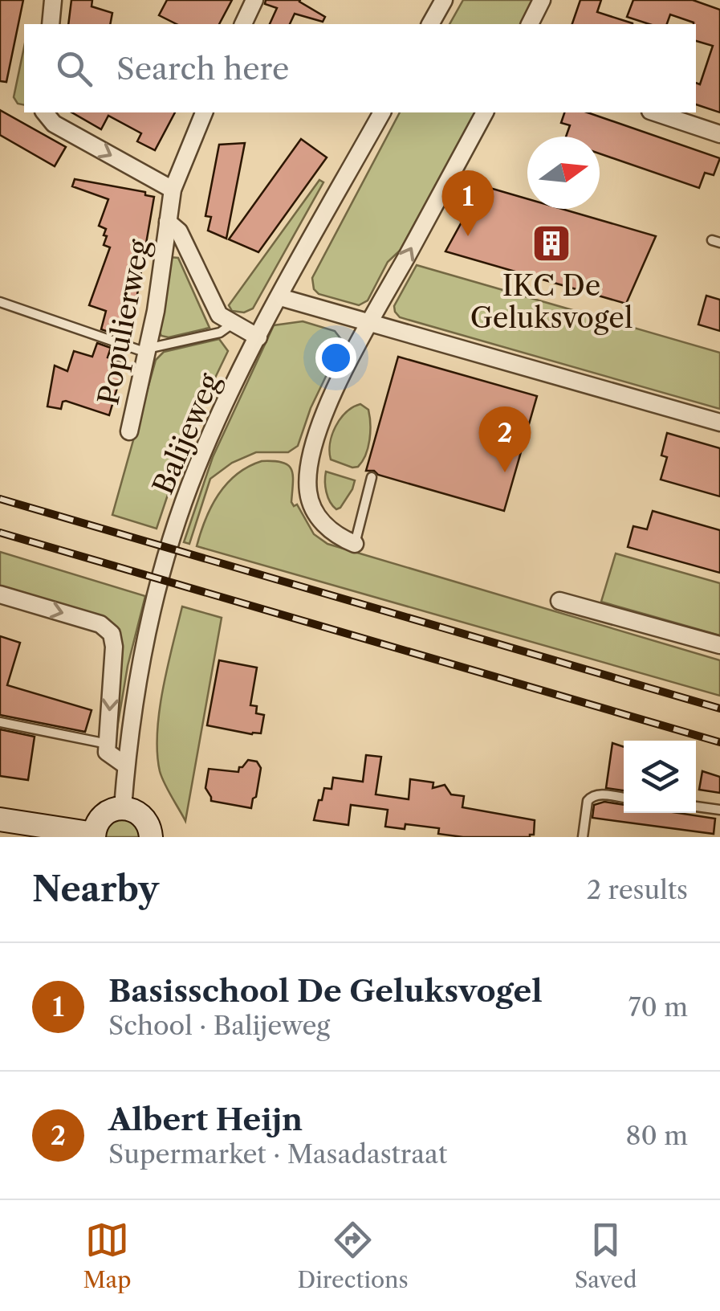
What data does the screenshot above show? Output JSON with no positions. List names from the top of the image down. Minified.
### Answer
{"streets":{"street":["Populierweg","Balijeweg"]},"crossings":[["Populierweg","Balijeweg"]],"places":{"building":["IKC De Geluksvogel"]},"north":"right","page":{"search":"Search here","pins":["1","2"],"heading":["Nearby","2 results"],"list":[{"mark":"1","name":"Basisschool De Geluksvogel","note":"School · Balijeweg","value":"70 m"},{"mark":"2","name":"Albert Heijn","note":"Supermarket · Masadastraat","value":"80 m"}],"nav":["Map","Directions","Saved"]}}
